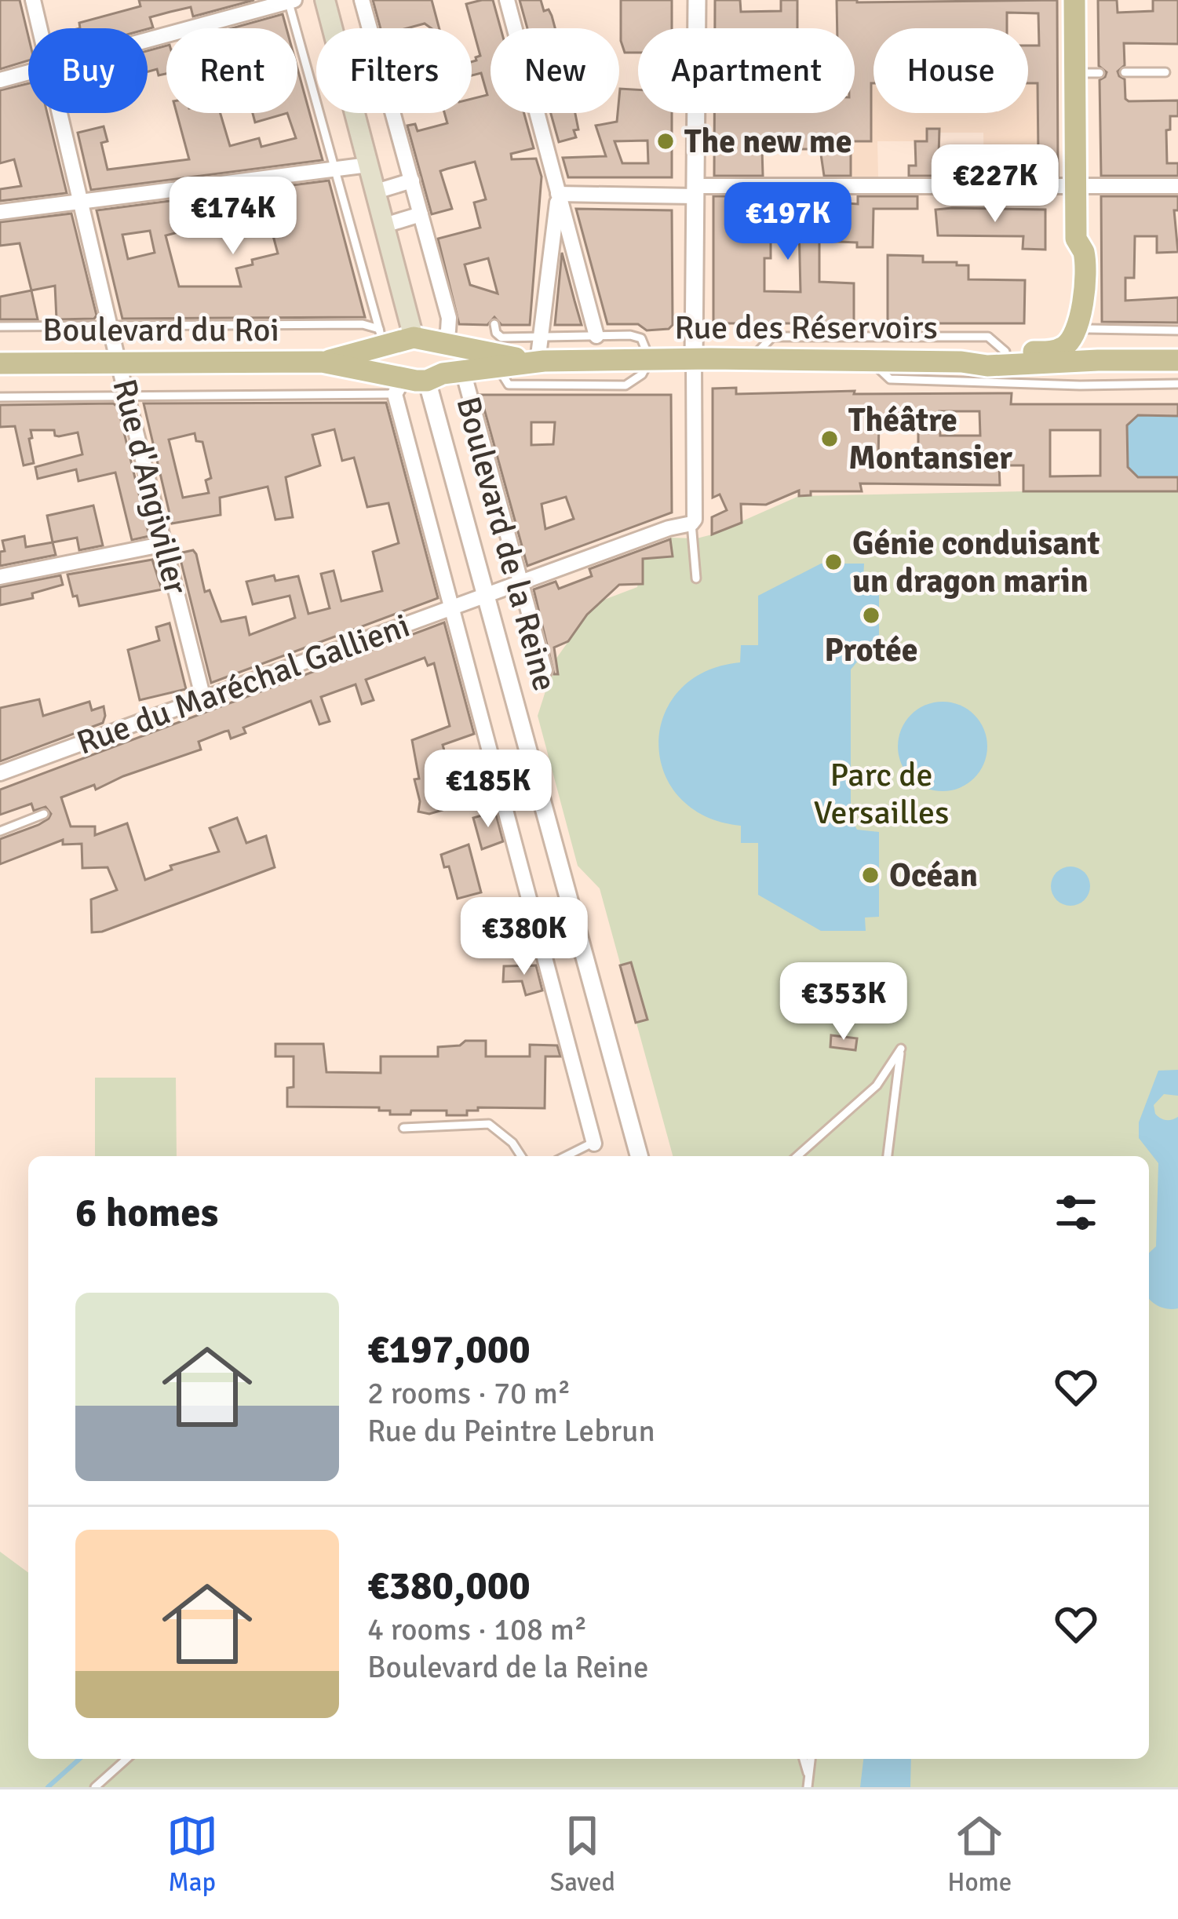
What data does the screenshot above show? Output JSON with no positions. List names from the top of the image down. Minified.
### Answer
{"streets":{"main road":["Rue des Réservoirs","Boulevard du Roi","Boulevard de la Reine"],"street":["Rue d'Angiviller","Rue du Maréchal Gallieni"]},"crossings":[["Rue des Réservoirs","Boulevard du Roi"],["Rue des Réservoirs","Boulevard de la Reine"],["Boulevard du Roi","Rue d'Angiviller"],["Boulevard du Roi","Boulevard de la Reine"],["Rue d'Angiviller","Rue du Maréchal Gallieni"],["Boulevard de la Reine","Rue du Maréchal Gallieni"]],"parks":["Parc de Versailles"],"places":["The new me","Théâtre Montansier","Génie conduisant un dragon marin","Protée","Océan"],"page":{"chip":["Buy","Rent","Filters","New","Apartment","House"],"price":["€227K","€174K","€197K","€185K","€380K","€353K"],"heading":"6 homes","list":[{"name":"€197,000","note":"2 rooms · 70 m² · Rue du Peintre Lebrun"},{"name":"€380,000","note":"4 rooms · 108 m² · Boulevard de la Reine"}],"tabs":["Map","Saved","Home"]}}
